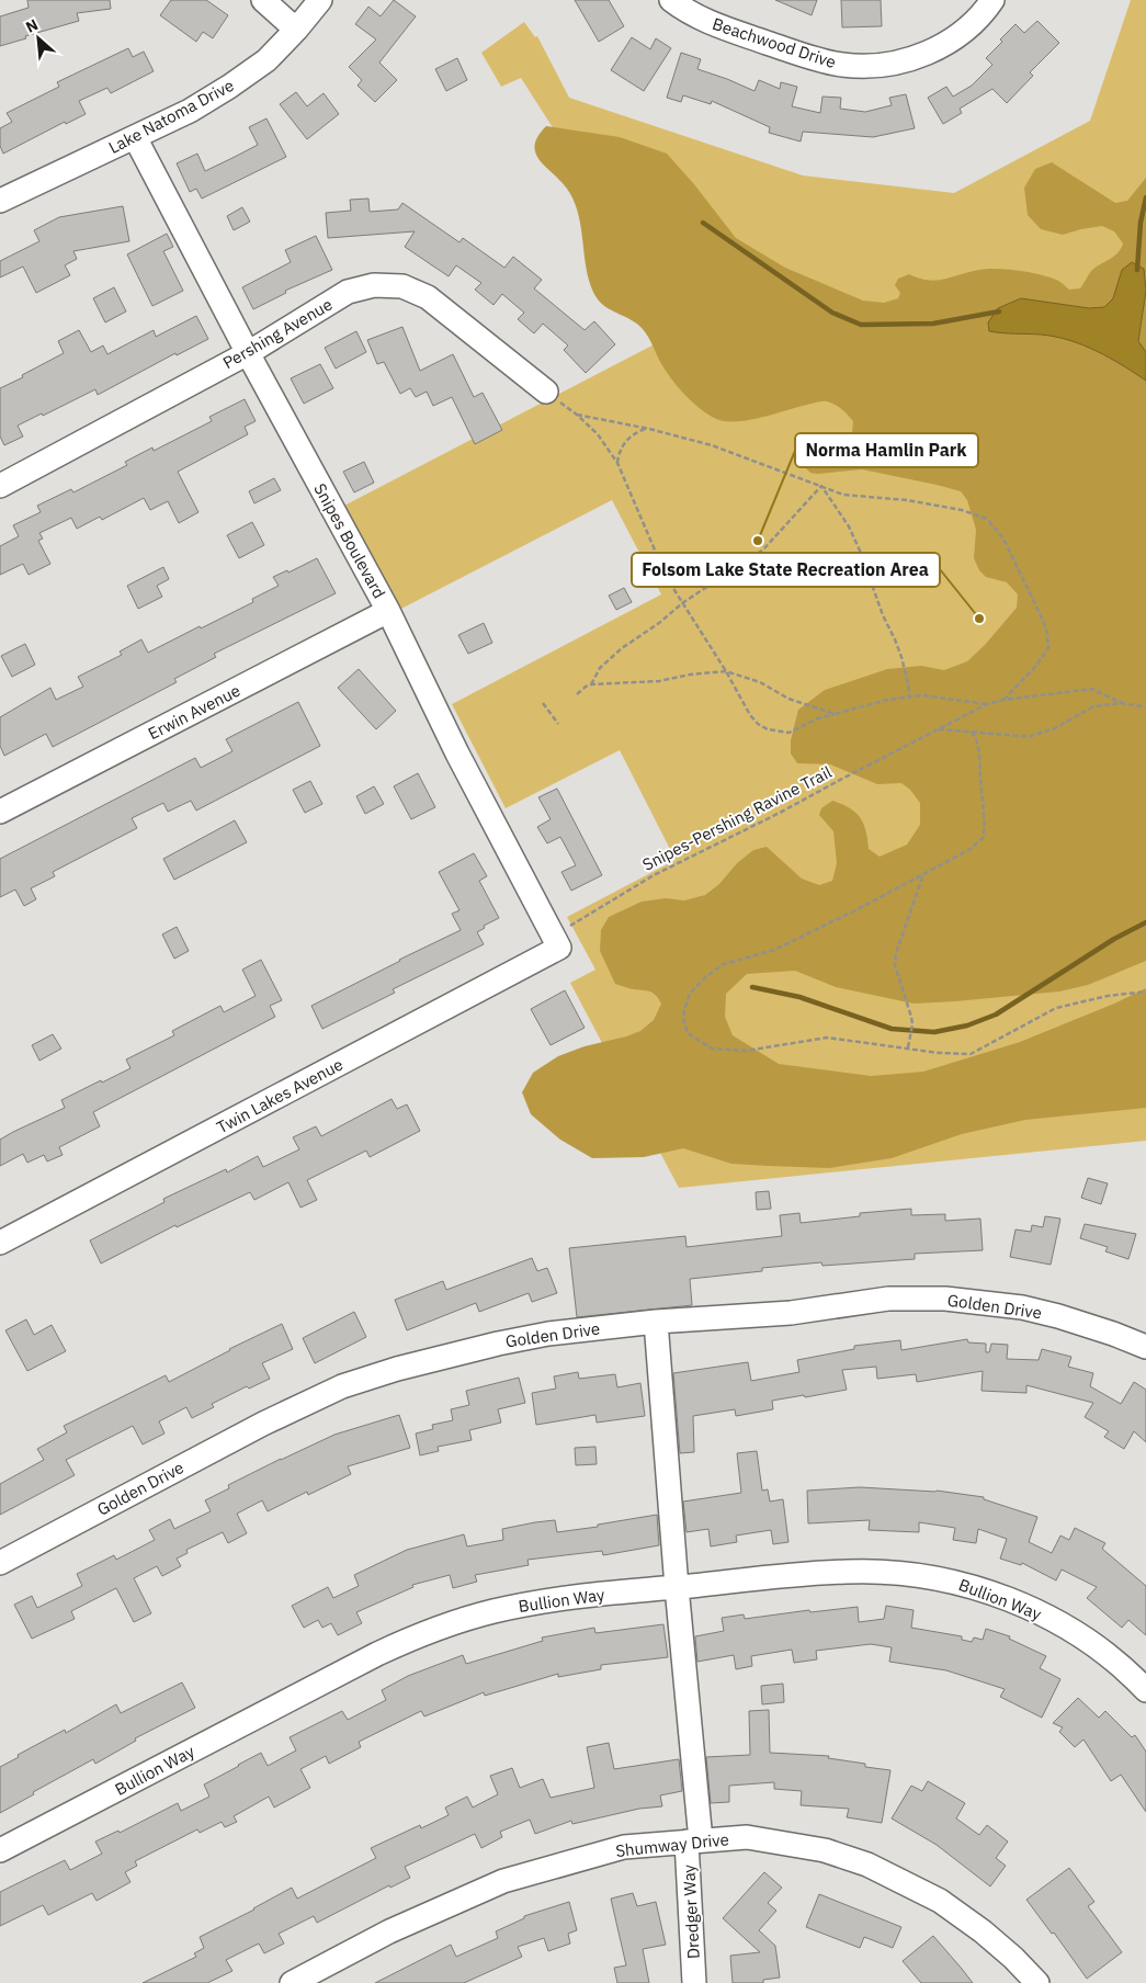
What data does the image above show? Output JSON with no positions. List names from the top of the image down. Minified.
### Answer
{"streets":{"street":["Beachwood Drive","Lake Natoma Drive","Pershing Avenue","Snipes Boulevard","Erwin Avenue","Twin Lakes Avenue","Golden Drive","Bullion Way","Shumway Drive","Dredger Way"],"path":["Snipes-Pershing Ravine Trail"]},"crossings":[["Lake Natoma Drive","Snipes Boulevard"],["Pershing Avenue","Snipes Boulevard"],["Snipes Boulevard","Erwin Avenue"],["Snipes Boulevard","Snipes-Pershing Ravine Trail"],["Snipes Boulevard","Twin Lakes Avenue"],["Snipes-Pershing Ravine Trail","Twin Lakes Avenue"],["Golden Drive","Dredger Way"],["Bullion Way","Dredger Way"],["Shumway Drive","Dredger Way"]],"places":["Norma Hamlin Park","Folsom Lake State Recreation Area"],"north":"top left"}
